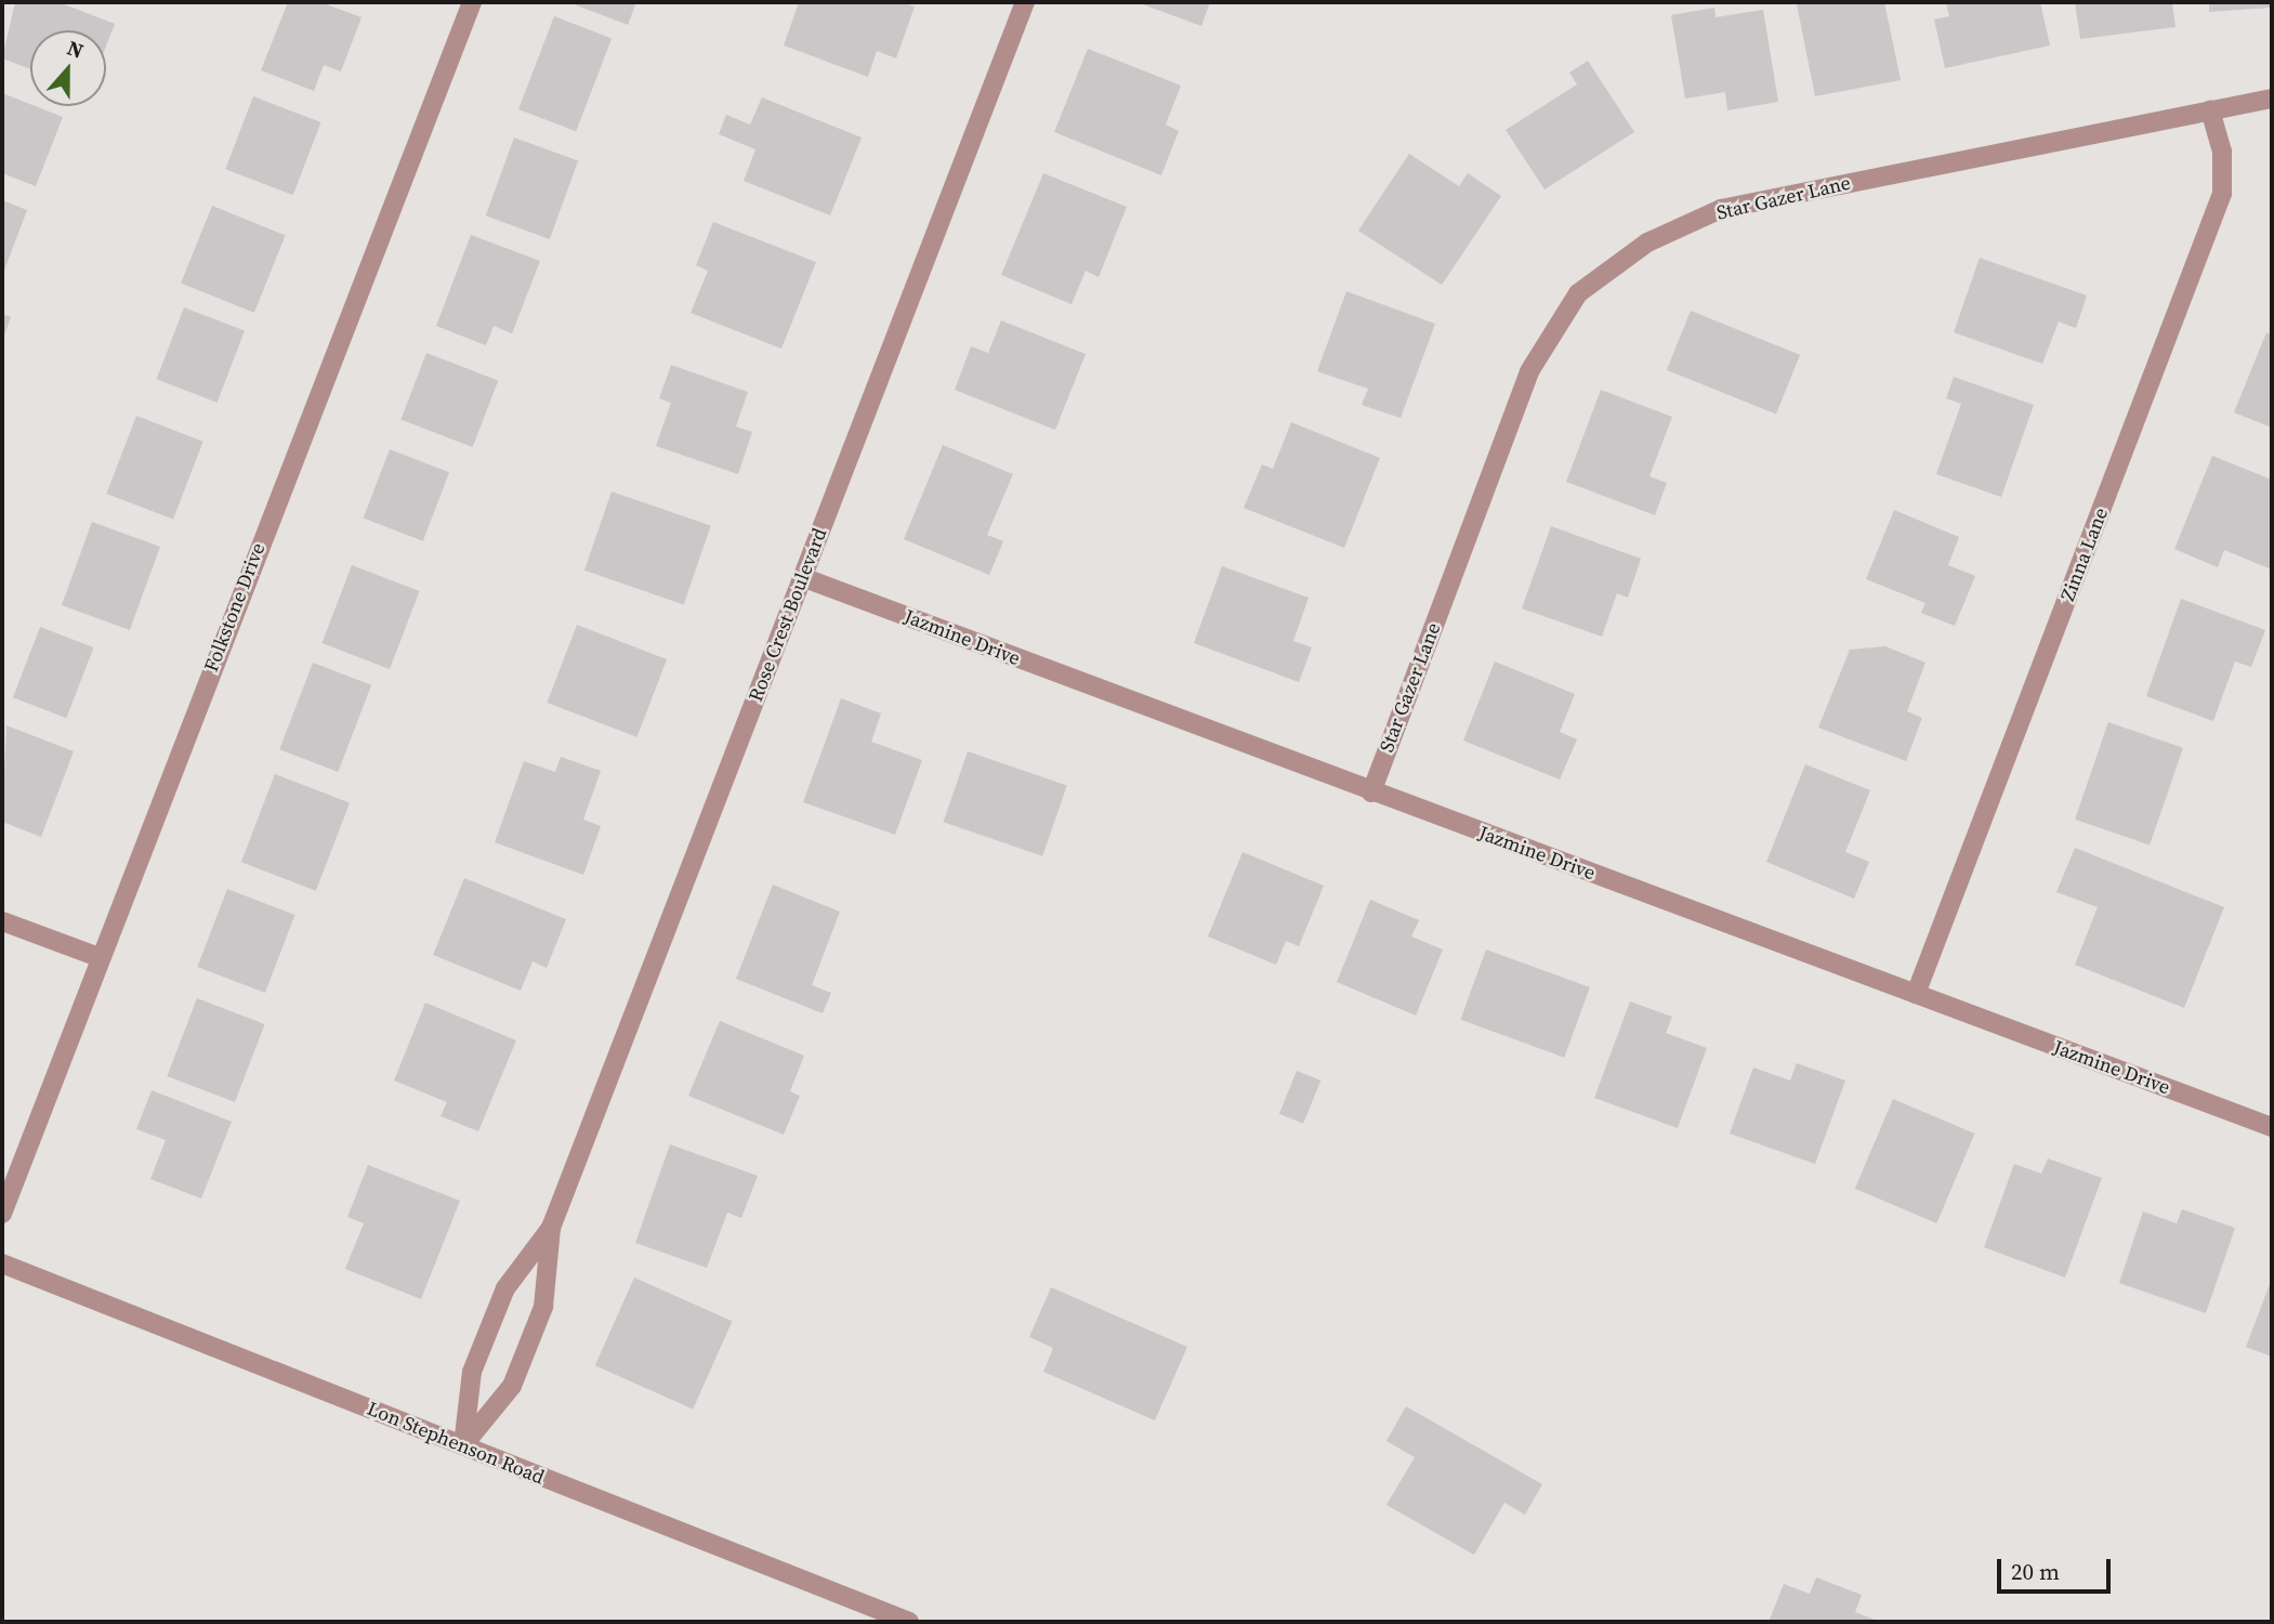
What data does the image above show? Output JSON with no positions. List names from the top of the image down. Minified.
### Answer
{"streets":{"street":["Star Gazer Lane","Zinna Lane","Folkstone Drive","Rose Crest Boulevard","Jazmine Drive","Lon Stephenson Road"]},"crossings":[["Star Gazer Lane","Zinna Lane"],["Star Gazer Lane","Jazmine Drive"],["Zinna Lane","Jazmine Drive"],["Rose Crest Boulevard","Jazmine Drive"],["Rose Crest Boulevard","Lon Stephenson Road"]],"scale_bar":"20 m","north":"top"}
